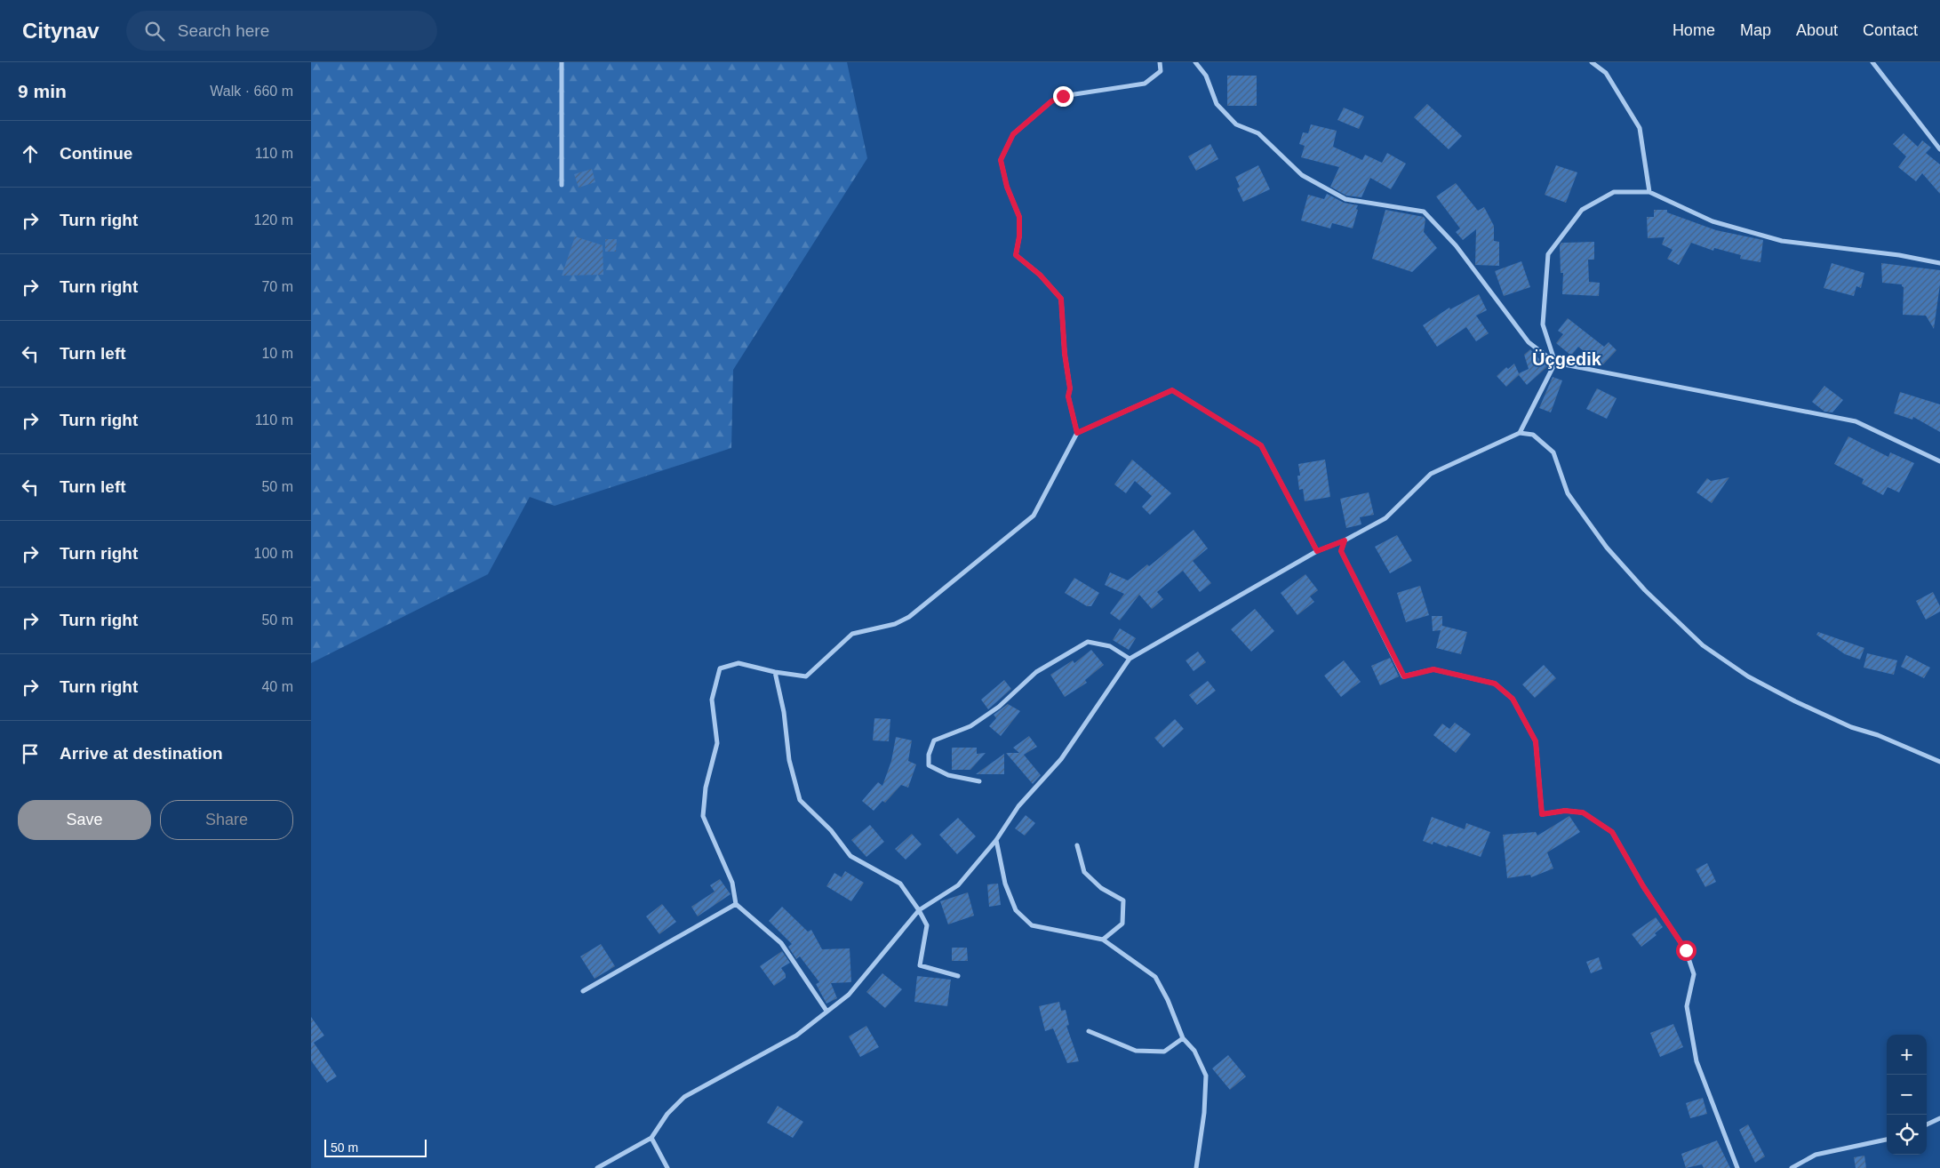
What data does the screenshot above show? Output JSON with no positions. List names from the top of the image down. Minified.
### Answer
{"districts":["Üçgedik"],"scale_bar":"50 m","page":{"header":"Citynav","search":"Search here","nav":["Home","Map","About","Contact"],"heading":["9 min","Walk · 660 m"],"list":[["Continue","110 m"],["Turn right","120 m"],["Turn right","70 m"],["Turn left","10 m"],["Turn right","110 m"],["Turn left","50 m"],["Turn right","100 m"],["Turn right","50 m"],["Turn right","40 m"],"Arrive at destination"],"buttons":["Save","Share"],"map_buttons":["+","−"],"scale":"50 m"}}
